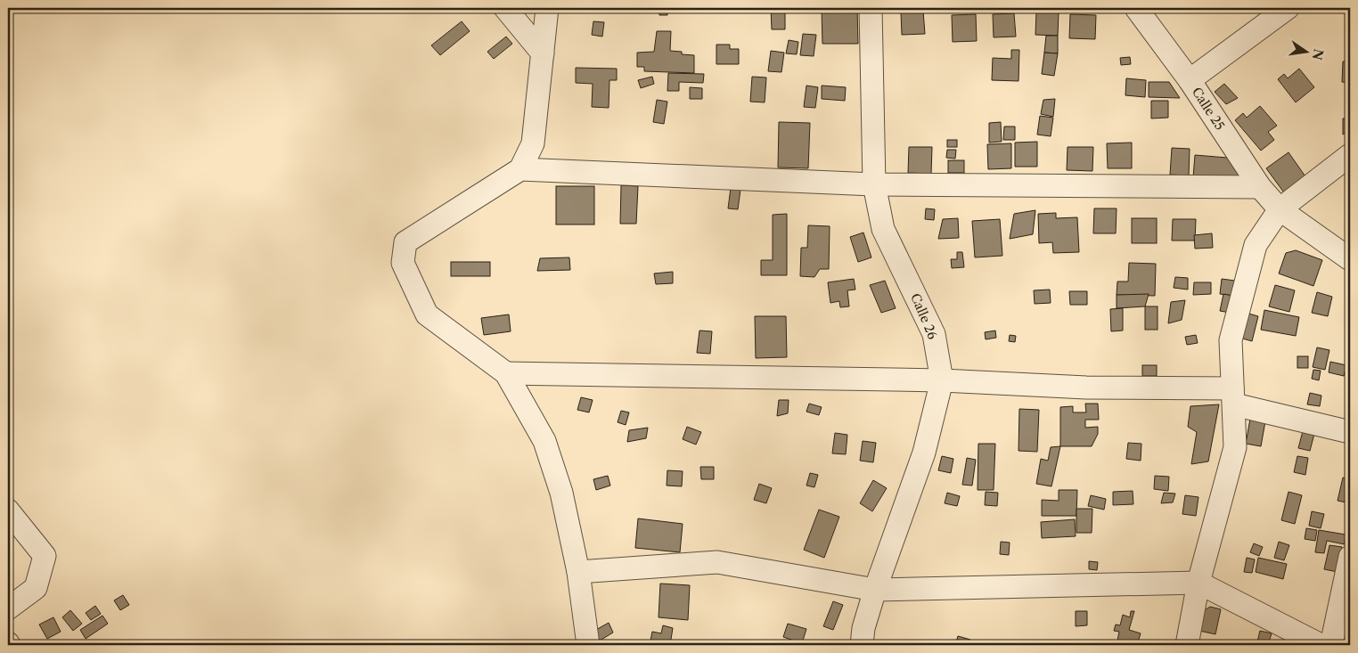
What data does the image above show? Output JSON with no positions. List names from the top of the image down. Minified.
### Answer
{"streets":{"street":["Calle 25","Calle 26"]},"north":"right"}
